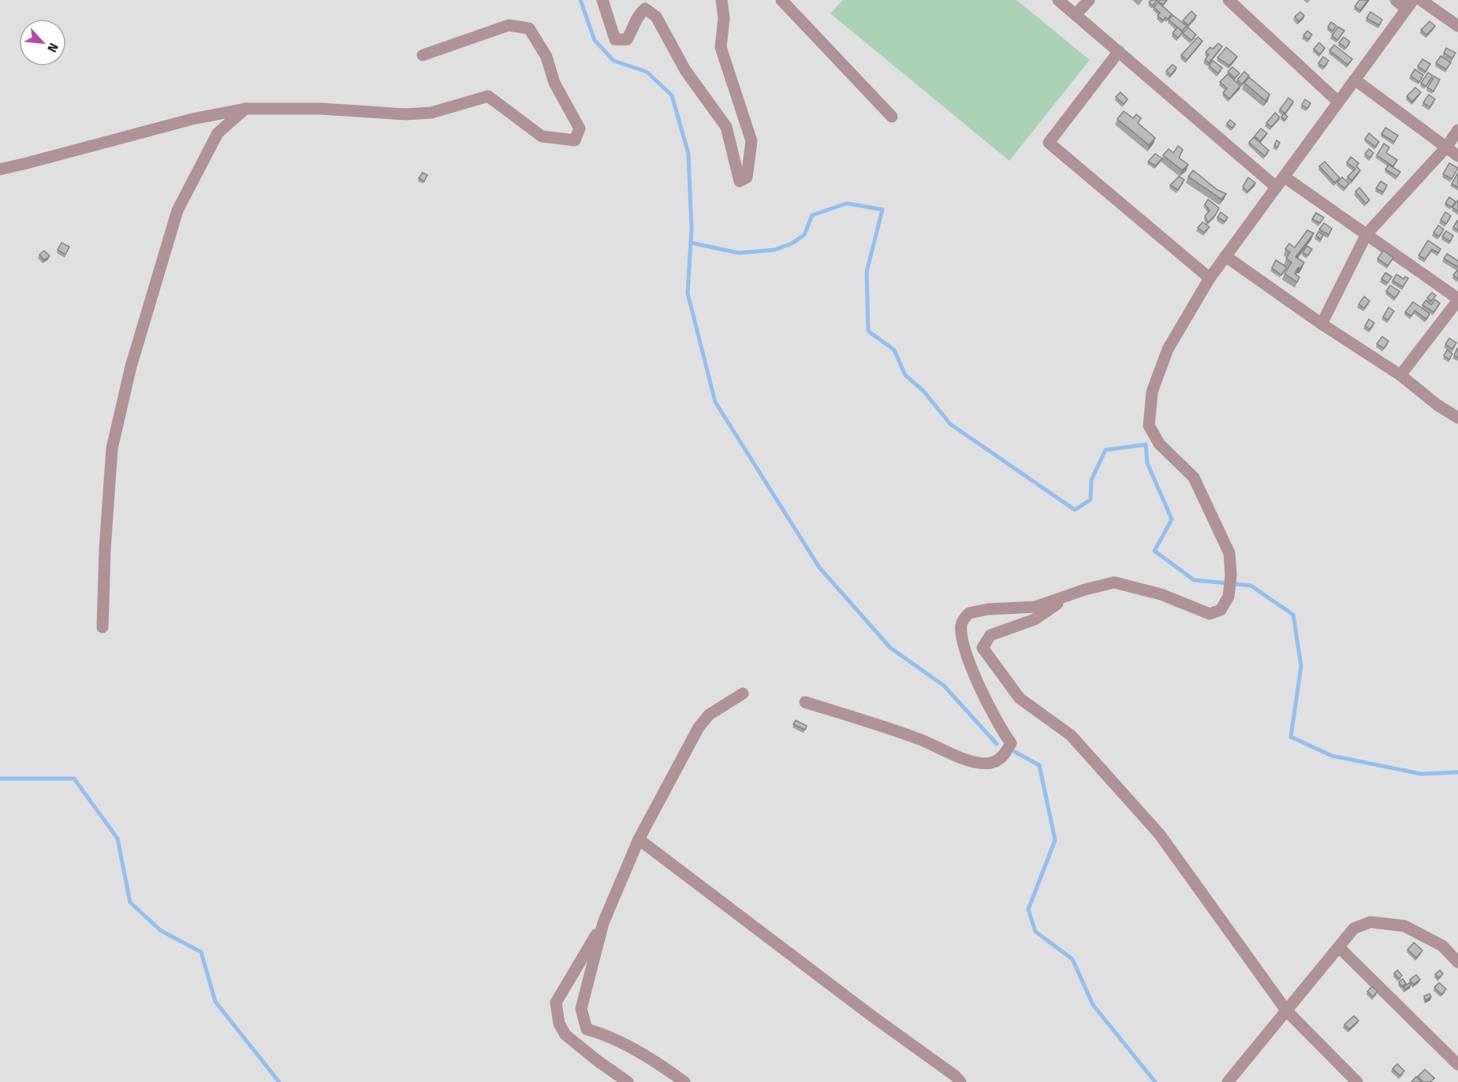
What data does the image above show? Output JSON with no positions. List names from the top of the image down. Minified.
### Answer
{"north":"bottom right"}
